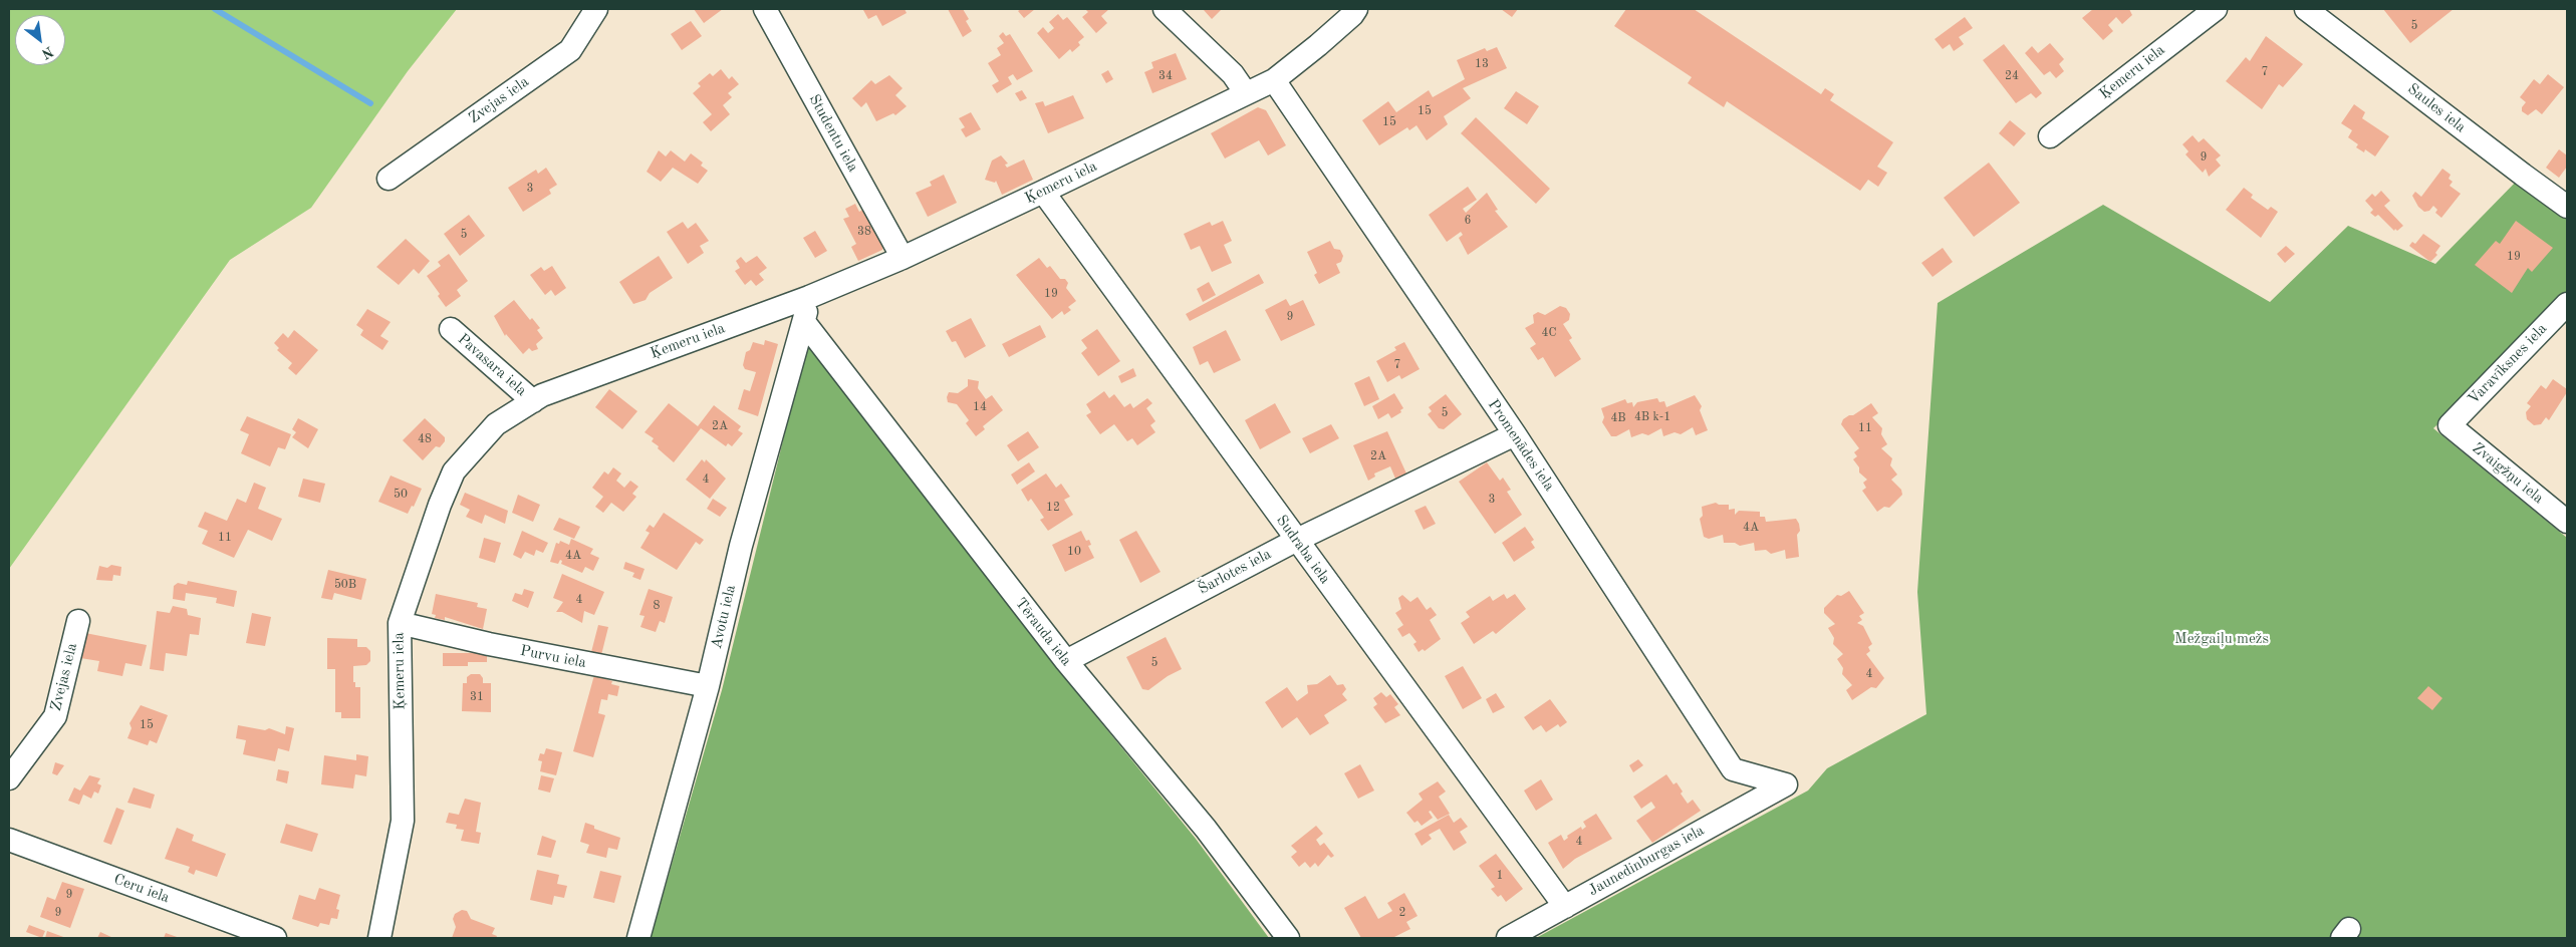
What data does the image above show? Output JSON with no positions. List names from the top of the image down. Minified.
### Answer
{"streets":{"street":["Ķemeru iela","Zvejas iela","Saules iela","Studentu iela","Varavīksnes iela","Pavasara iela","Promenādes iela","Zvaigžņu iela","Sudraba iela","Šarlotes iela","Avotu iela","Tērauda iela","Purvu iela","Jaunedinburgas iela","Ceru iela"]},"crossings":[["Ķemeru iela","Studentu iela"],["Ķemeru iela","Pavasara iela"],["Ķemeru iela","Promenādes iela"],["Ķemeru iela","Sudraba iela"],["Ķemeru iela","Avotu iela"],["Ķemeru iela","Purvu iela"],["Varavīksnes iela","Zvaigžņu iela"],["Promenādes iela","Šarlotes iela"],["Promenādes iela","Jaunedinburgas iela"],["Sudraba iela","Šarlotes iela"],["Sudraba iela","Jaunedinburgas iela"],["Šarlotes iela","Tērauda iela"],["Avotu iela","Tērauda iela"],["Avotu iela","Purvu iela"]],"parks":["Mežgaiļu mežs"],"house_numbers":["5","13","7","34","24","15","15","9","3","6","38","5","19","19","9","4C","7","14","5","4B k-1","4B","2A","11","48","2A","4","50","3","12","4A","11","10","4A","50B","4","8","5","4","31","15","4","1","9","9","2"],"north":"bottom right"}
